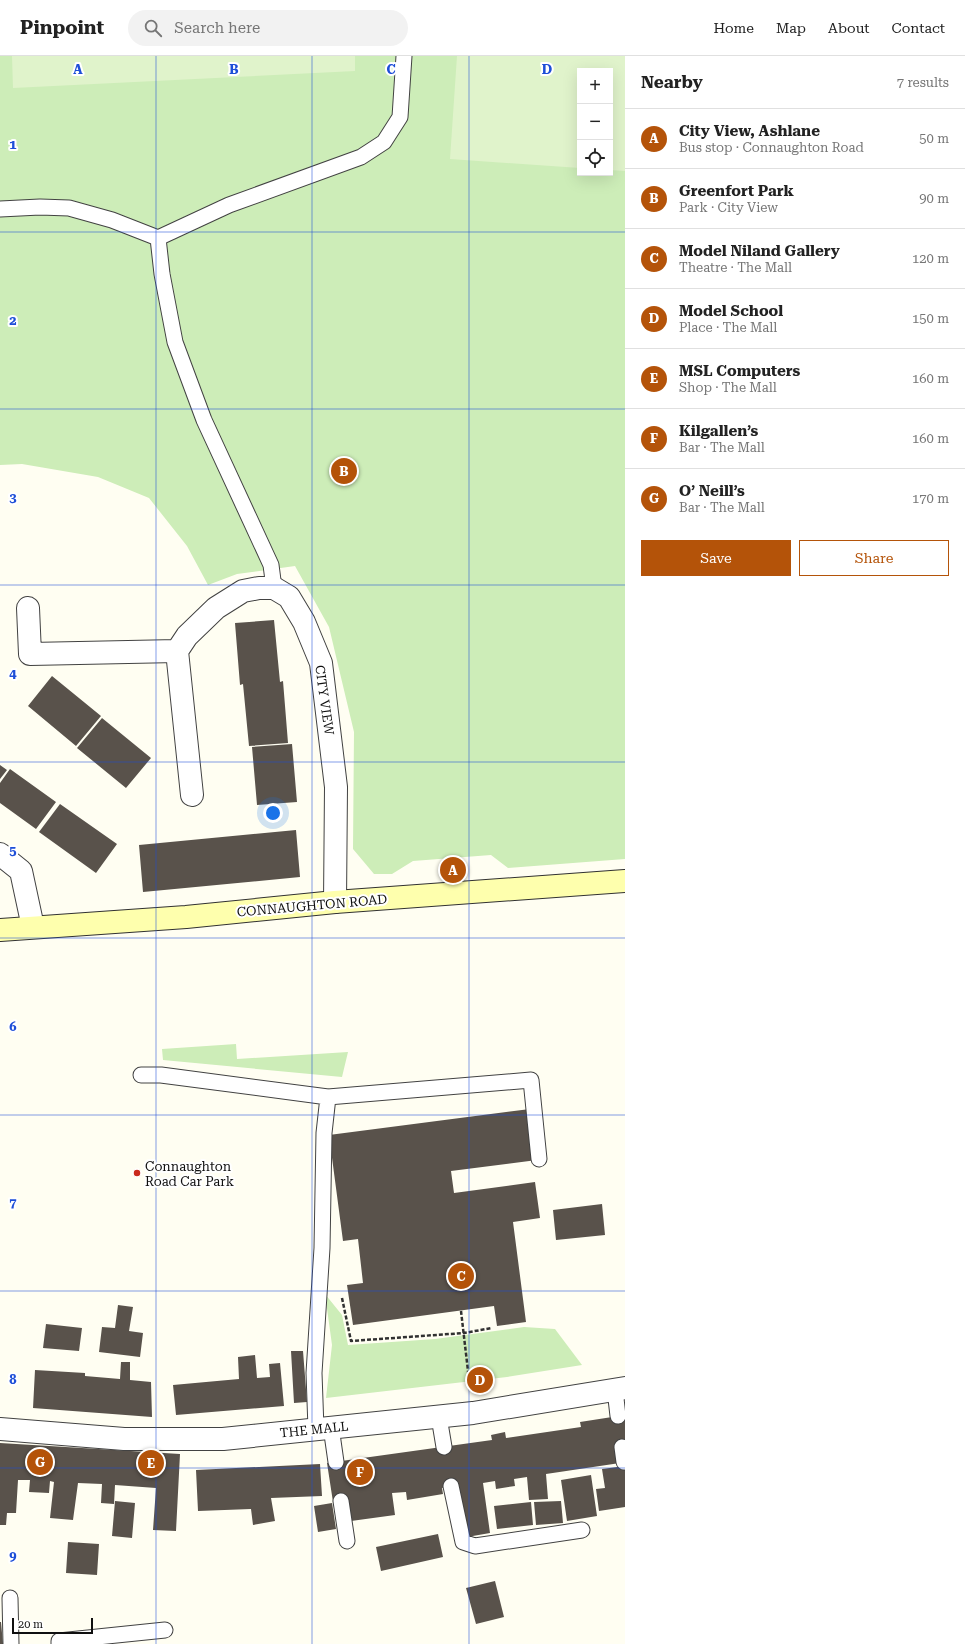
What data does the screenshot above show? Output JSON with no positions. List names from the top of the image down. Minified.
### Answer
{"streets":{"main road":["CONNAUGHTON ROAD"],"street":["CITY VIEW","THE MALL"]},"crossings":[["CITY VIEW","CONNAUGHTON ROAD"]],"places":["Connaughton Road Car Park"],"scale_bar":"20 m","page":{"header":"Pinpoint","search":"Search here","nav":["Home","Map","About","Contact"],"heading":["Nearby","7 results"],"map_buttons":["+","−"],"list":[{"mark":"A","name":"City View, Ashlane","note":"Bus stop · Connaughton Road","value":"50 m"},{"mark":"B","name":"Greenfort Park","note":"Park · City View","value":"90 m"},{"mark":"C","name":"Model Niland Gallery","note":"Theatre · The Mall","value":"120 m"},{"mark":"D","name":"Model School","note":"Place · The Mall","value":"150 m"},{"mark":"E","name":"MSL Computers","note":"Shop · The Mall","value":"160 m"},{"mark":"F","name":"Kilgallen’s","note":"Bar · The Mall","value":"160 m"},{"mark":"G","name":"O’ Neill’s","note":"Bar · The Mall","value":"170 m"}],"pins":["B","A","C","D","G","E","F"],"buttons":["Save","Share"],"scale":"20 m"},"grid":{"columns":["A","B","C","D"],"rows":["1","2","3","4","5","6","7","8","9"]}}
